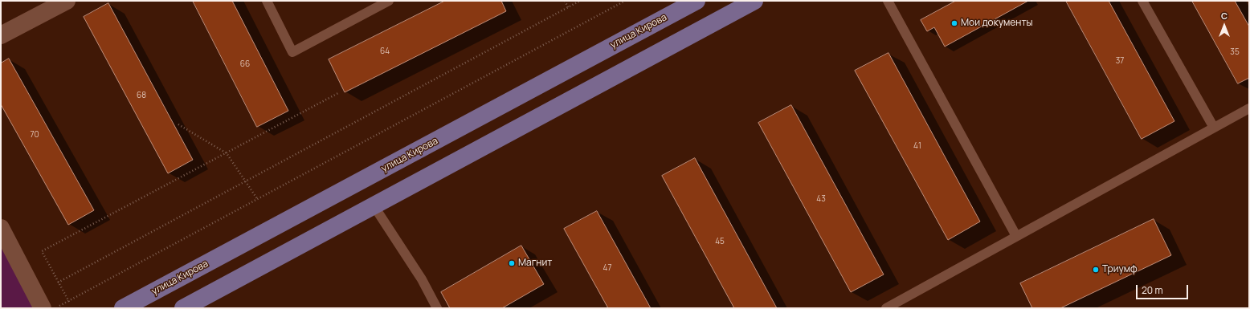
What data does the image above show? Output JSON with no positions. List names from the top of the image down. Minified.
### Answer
{"streets":{"main road":["улица Кирова"]},"places":["Мои документы","Магнит","Триумф"],"house_numbers":["64","35","37","66","68","70","41","43","45","47"],"scale_bar":"20 m","north":"top"}
